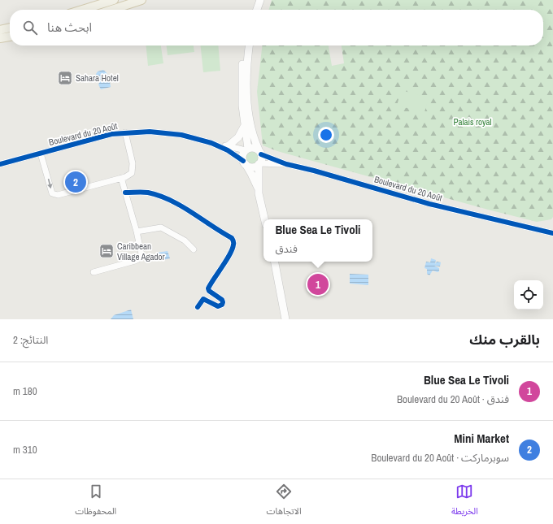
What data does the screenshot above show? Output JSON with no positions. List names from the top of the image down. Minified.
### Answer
{"streets":{"street":["Boulevard du 20 Août"]},"parks":["Palais royal"],"places":{"hotel":["Sahara Hotel","Caribbean Village Agador"]},"page":{"search":"ابحث هنا","pins":["2","1"],"popup":["Blue Sea Le Tivoli","فندق"],"heading":["بالقرب منك","النتائج: 2"],"list":[{"mark":"1","name":"Blue Sea Le Tivoli","note":"فندق · Boulevard du 20 Août","value":"180 m"},{"mark":"2","name":"Mini Market","note":"سوبرماركت · Boulevard du 20 Août","value":"310 m"}],"nav":["الخريطة","الاتجاهات","المحفوظات"]}}
